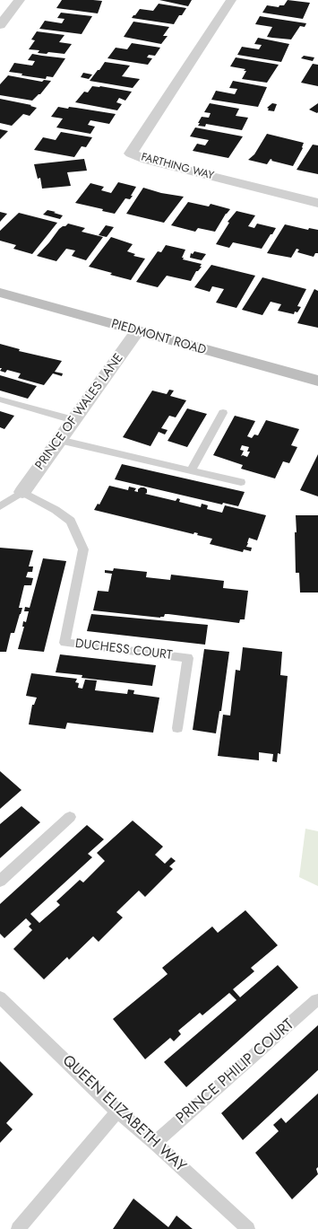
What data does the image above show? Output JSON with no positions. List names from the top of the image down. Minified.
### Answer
{"streets":{"main road":["PIEDMONT ROAD"],"street":["FARTHING WAY","PRINCE OF WALES LANE"],"lane":["DUCHESS COURT","PRINCE PHILIP COURT","QUEEN ELIZABETH WAY"]},"crossings":[["PIEDMONT ROAD","PRINCE OF WALES LANE"],["PRINCE OF WALES LANE","DUCHESS COURT"],["PRINCE PHILIP COURT","QUEEN ELIZABETH WAY"]]}
